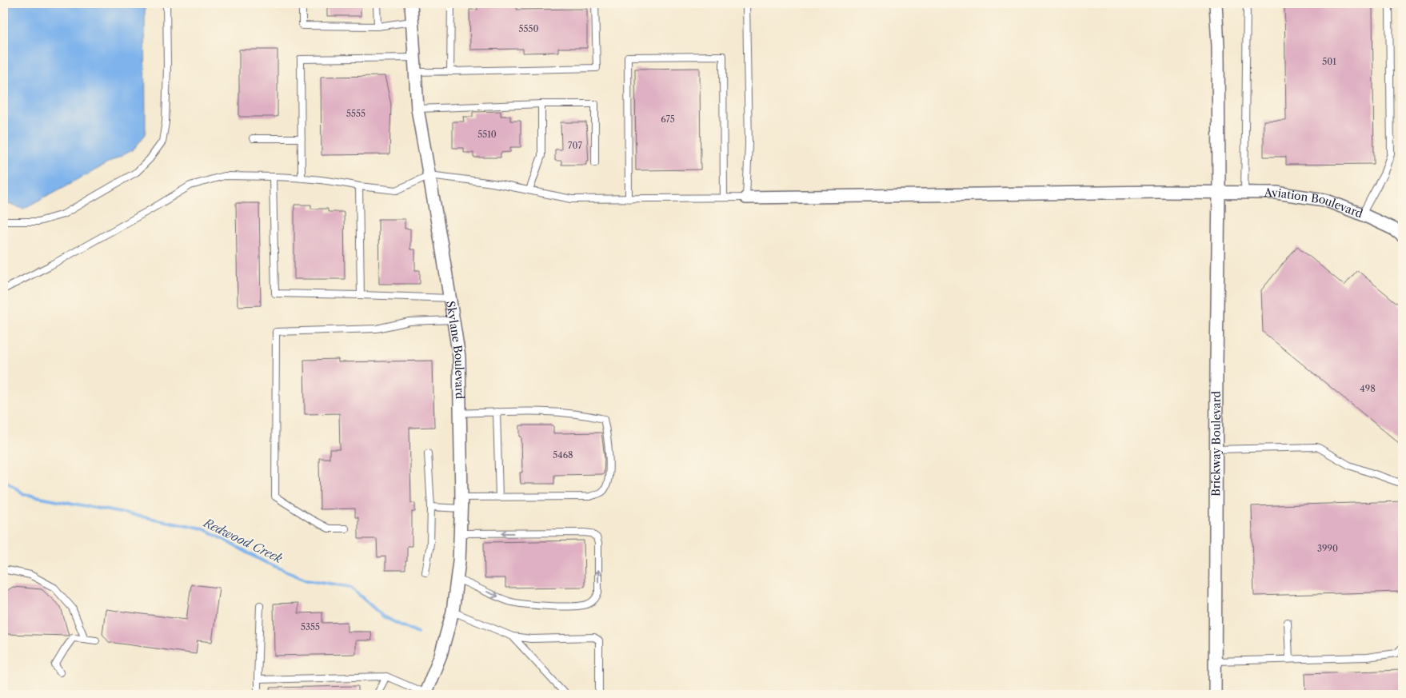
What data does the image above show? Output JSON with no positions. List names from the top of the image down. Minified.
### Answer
{"streets":{"street":["Aviation Boulevard","Skylane Boulevard","Brickway Boulevard"]},"crossings":[["Aviation Boulevard","Brickway Boulevard"]],"water":["Redwood Creek"],"house_numbers":["5550","501","5555","675","5510","707","498","5468","3990","5355"]}
